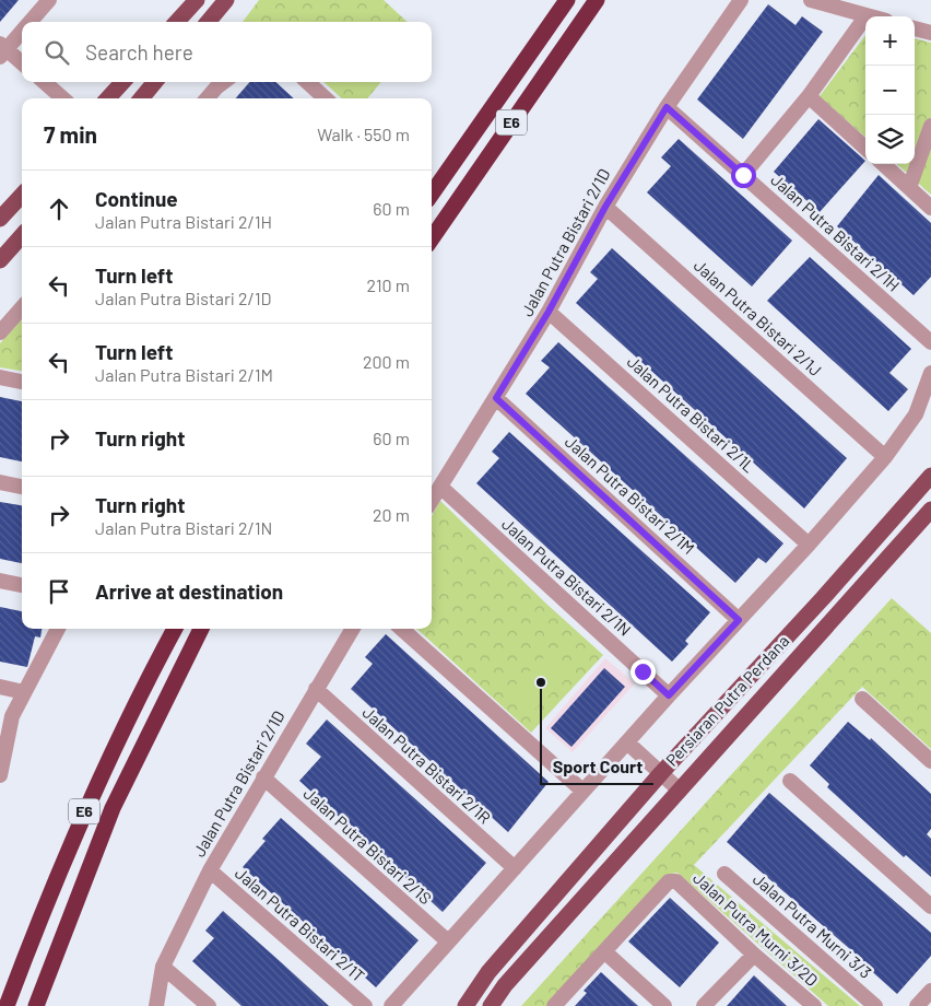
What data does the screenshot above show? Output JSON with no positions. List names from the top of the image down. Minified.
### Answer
{"streets":{"highway":["E6"],"main road":["Persiaran Putra Perdana"],"street":["Jalan Putra Bistari 2/1H","Jalan Putra Bistari 2/1D","Jalan Putra Bistari 2/1J","Jalan Putra Bistari 2/1L","Jalan Putra Bistari 2/1M","Jalan Putra Bistari 2/1N","Jalan Putra Bistari 2/1R","Jalan Putra Bistari 2/1S","Jalan Putra Bistari 2/1T","Jalan Putra Murni 3/3","Jalan Putra Murni 3/2D"]},"crossings":[["Jalan Putra Bistari 2/1H","Jalan Putra Bistari 2/1D"],["Jalan Putra Bistari 2/1D","Jalan Putra Bistari 2/1J"],["Jalan Putra Bistari 2/1D","Jalan Putra Bistari 2/1L"],["Jalan Putra Bistari 2/1D","Jalan Putra Bistari 2/1M"],["Jalan Putra Bistari 2/1D","Jalan Putra Bistari 2/1N"],["Jalan Putra Bistari 2/1D","Jalan Putra Bistari 2/1R"],["Jalan Putra Bistari 2/1D","Jalan Putra Bistari 2/1S"],["Jalan Putra Bistari 2/1D","Jalan Putra Bistari 2/1T"]],"places":["Sport Court"],"page":{"map_buttons":["+","−"],"search":"Search here","heading":["7 min","Walk · 550 m"],"list":[["Continue","Jalan Putra Bistari 2/1H","60 m"],["Turn left","Jalan Putra Bistari 2/1D","210 m"],["Turn left","Jalan Putra Bistari 2/1M","200 m"],["Turn right","60 m"],["Turn right","Jalan Putra Bistari 2/1N","20 m"],"Arrive at destination"]}}
